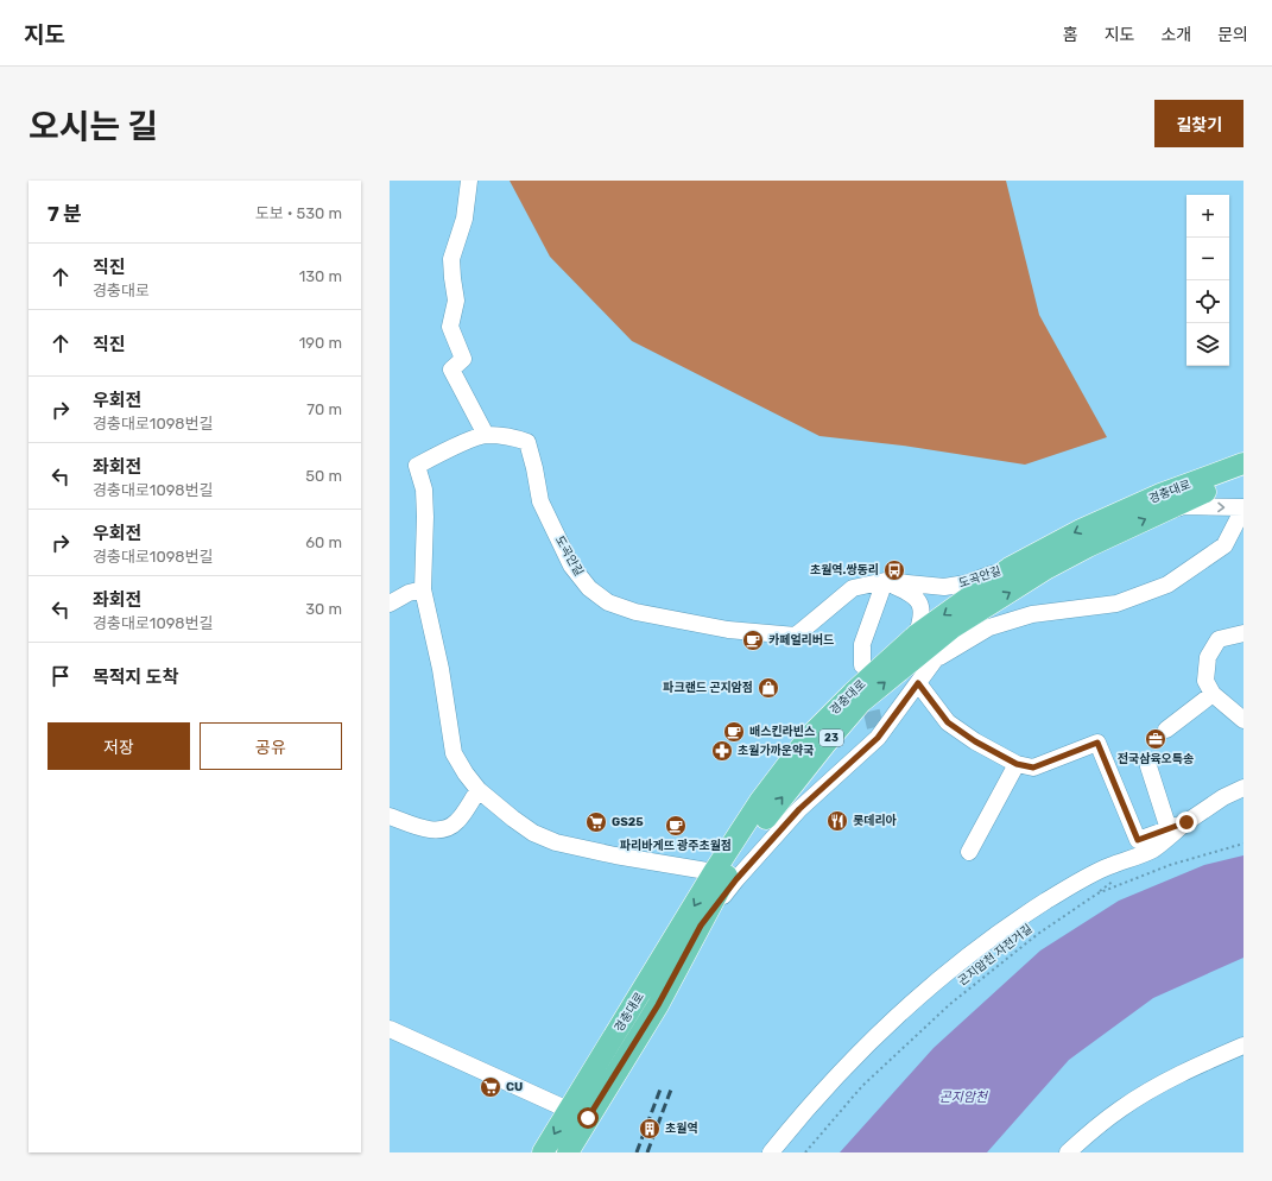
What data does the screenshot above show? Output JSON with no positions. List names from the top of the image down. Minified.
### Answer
{"streets":{"main road":["경충대로","23"],"street":["도곡안길"],"path":["곤지암천 자전거길"]},"crossings":[["경충대로","도곡안길"]],"water":["곤지암천"],"places":{"bus stop":["초월역.쌍동리"],"cafe":["카페얼리버드","배스킨라빈스","파리바게뜨 광주초월점"],"shop":["파크랜드 곤지암점"],"office":["전국삼육오특송"],"pharmacy":["초월가까운약국"],"restaurant":["롯데리아"],"supermarket":["GS25","CU"],"building":["초월역"]},"page":{"header":"지도","nav":["홈","지도","소개","문의"],"title":"오시는 길","buttons":["길찾기",["저장","공유"]],"heading":["7 분","도보 · 530 m"],"map_buttons":["+","−"],"list":[["직진","경충대로","130 m"],["직진","190 m"],["우회전","경충대로1098번길","70 m"],["좌회전","경충대로1098번길","50 m"],["우회전","경충대로1098번길","60 m"],["좌회전","경충대로1098번길","30 m"],"목적지 도착"]}}
